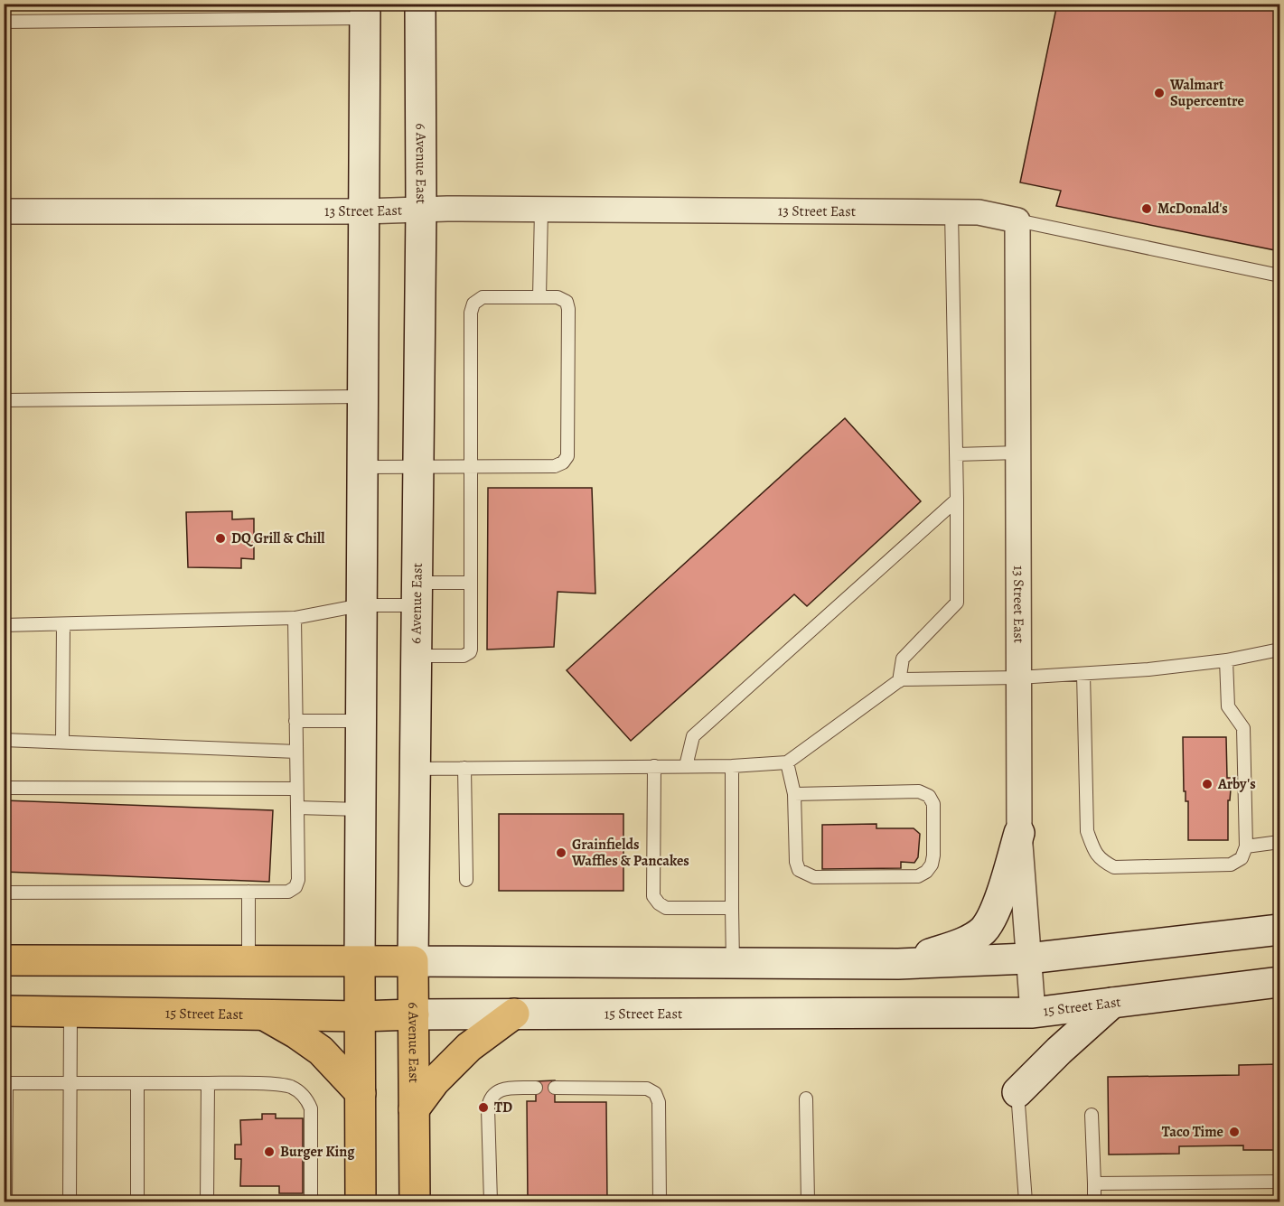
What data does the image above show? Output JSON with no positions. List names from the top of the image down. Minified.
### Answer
{"streets":{"main road":["6 Avenue East","15 Street East"],"street":["13 Street East"]},"crossings":[["6 Avenue East","13 Street East"],["6 Avenue East","15 Street East"],["13 Street East","15 Street East"]],"places":["Walmart Supercentre","McDonald's","DQ Grill & Chill","Arby's","Grainfields Waffles & Pancakes","TD","Taco Time","Burger King"]}
